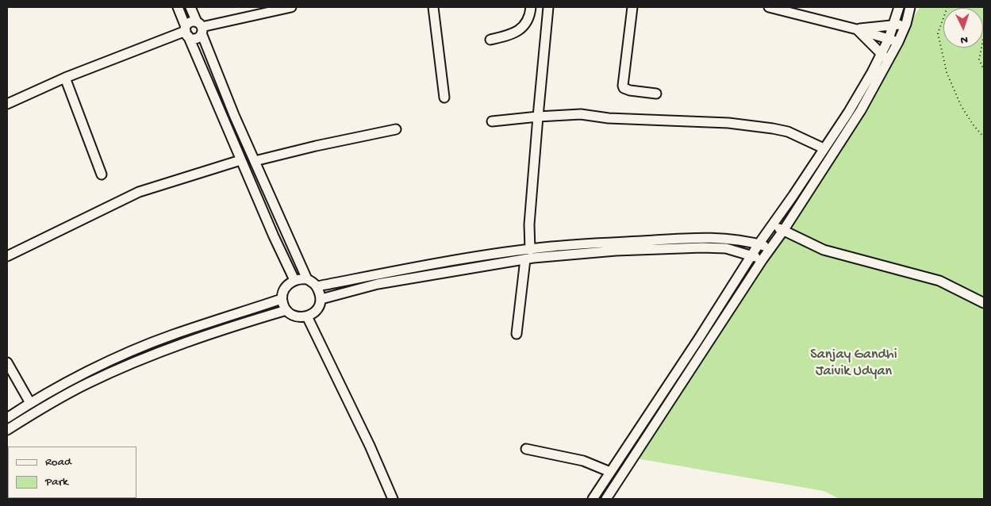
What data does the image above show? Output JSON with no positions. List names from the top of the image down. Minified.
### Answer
{"parks":["Sanjay Gandhi Jaivik Udyan"],"legend":["Road","Park"],"north":"bottom"}
